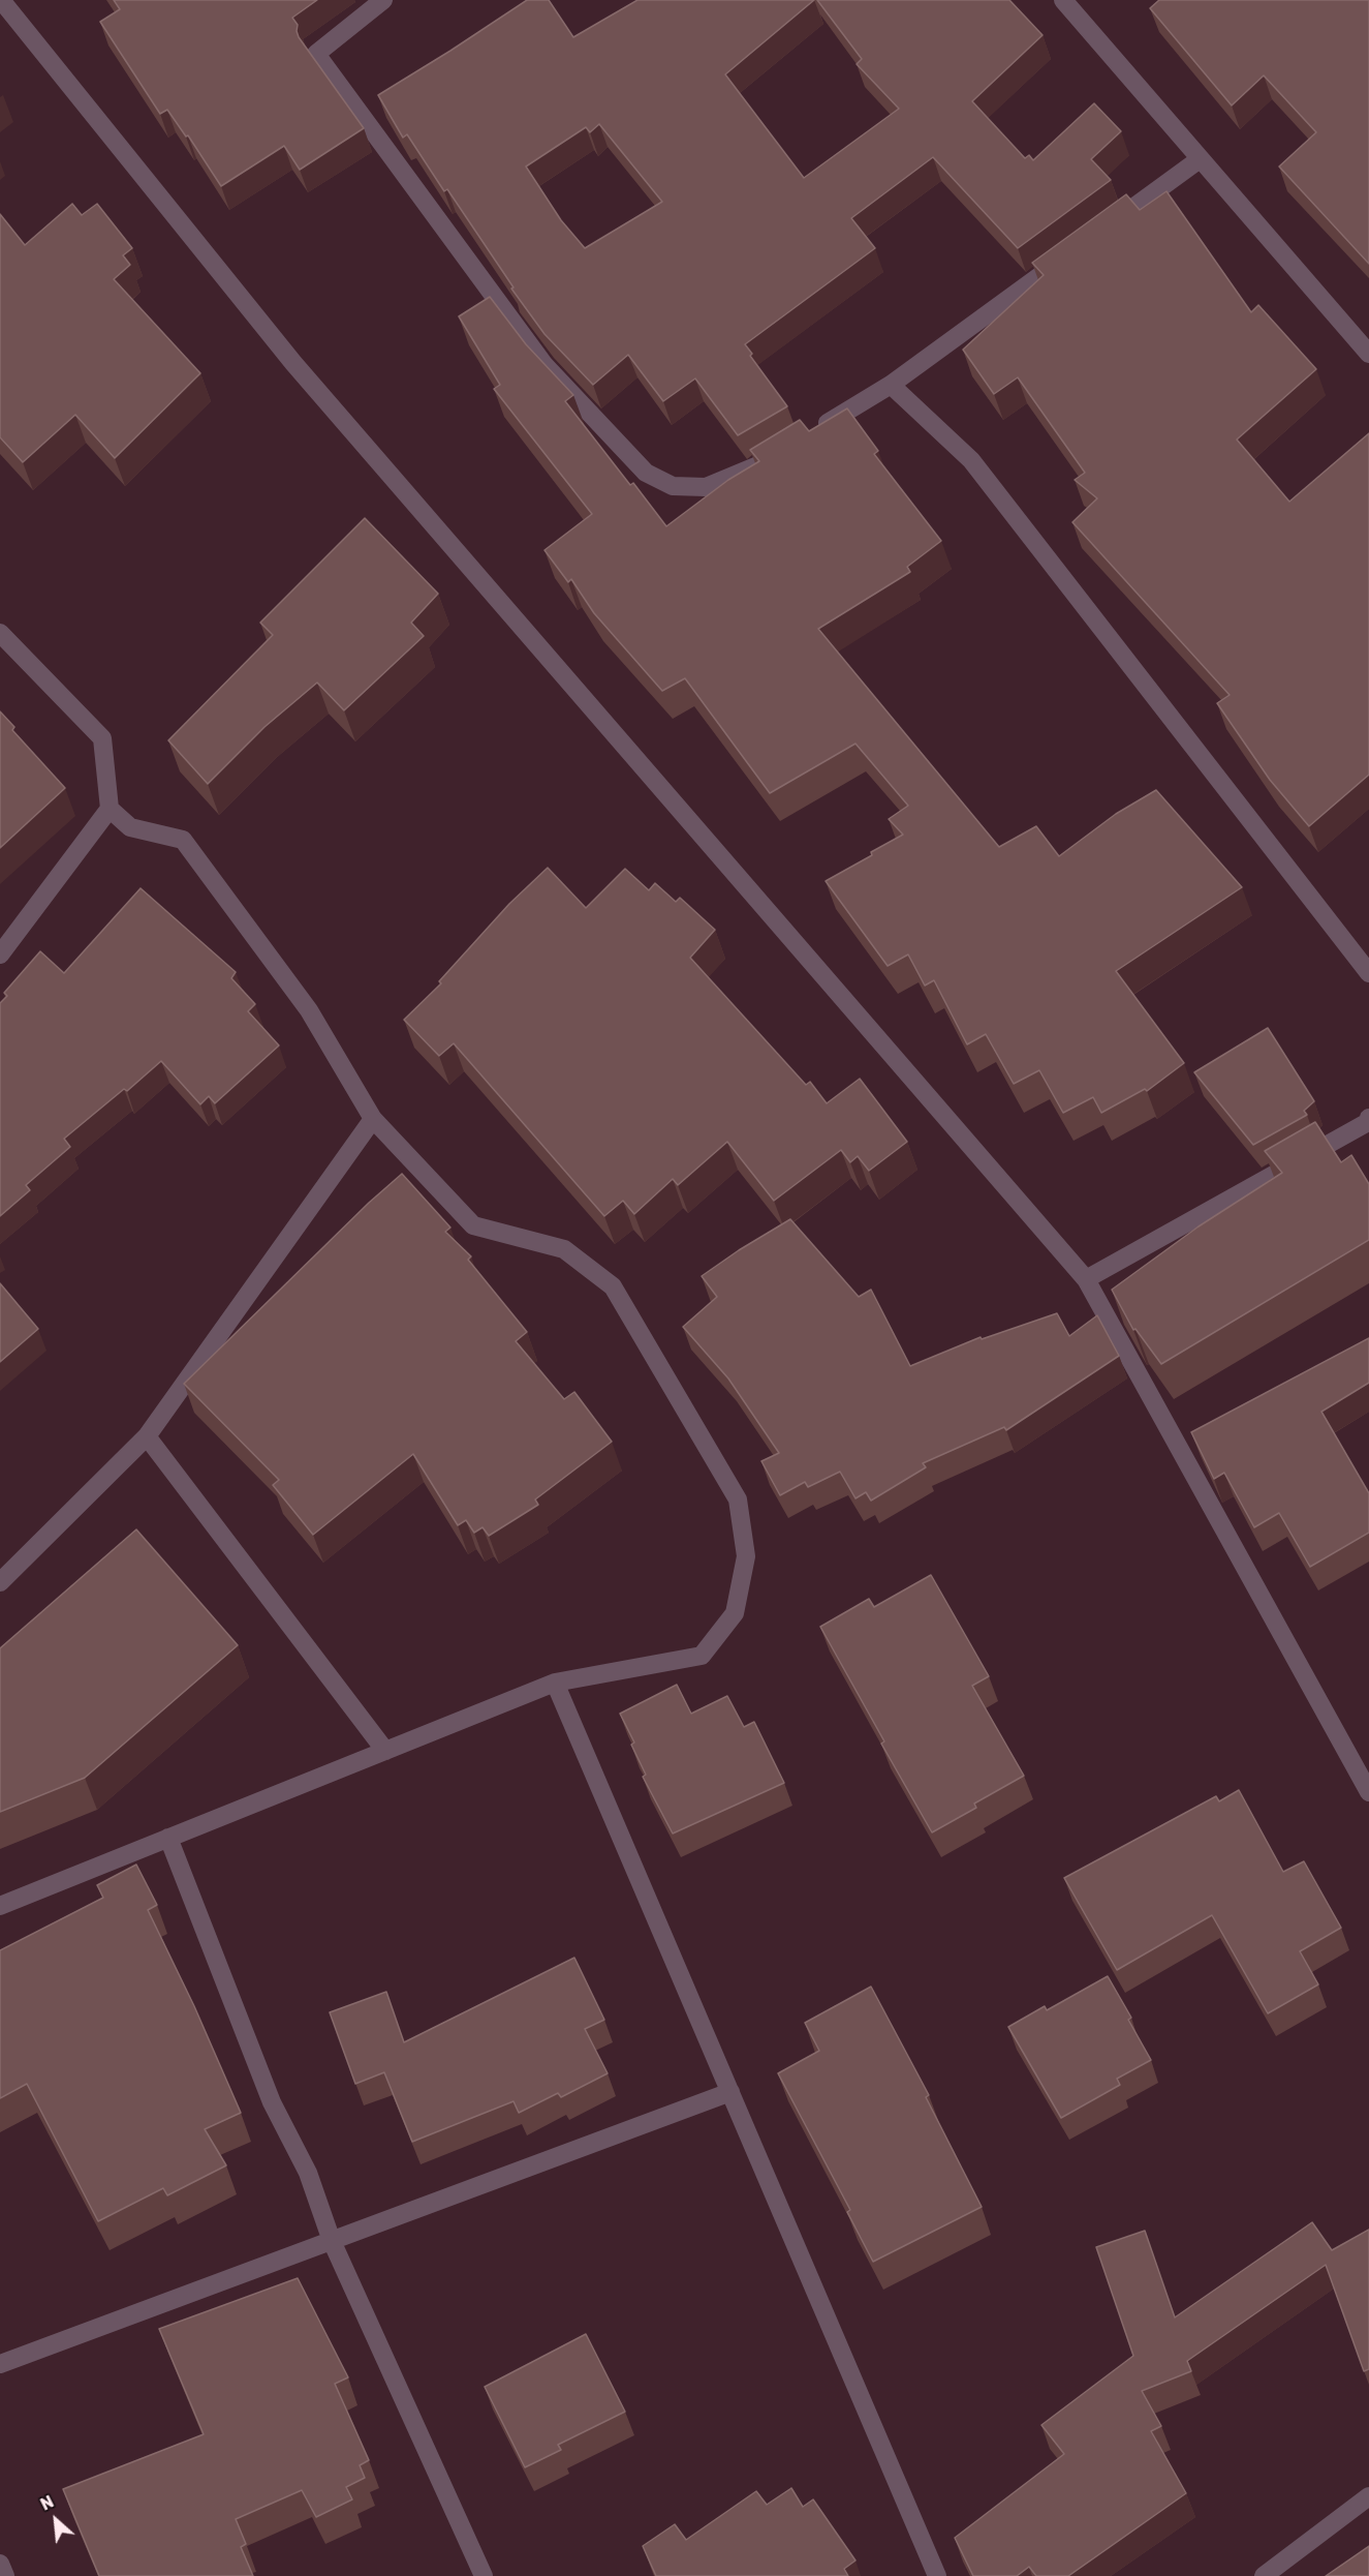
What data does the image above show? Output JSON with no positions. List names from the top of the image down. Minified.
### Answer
{"north":"top left"}
